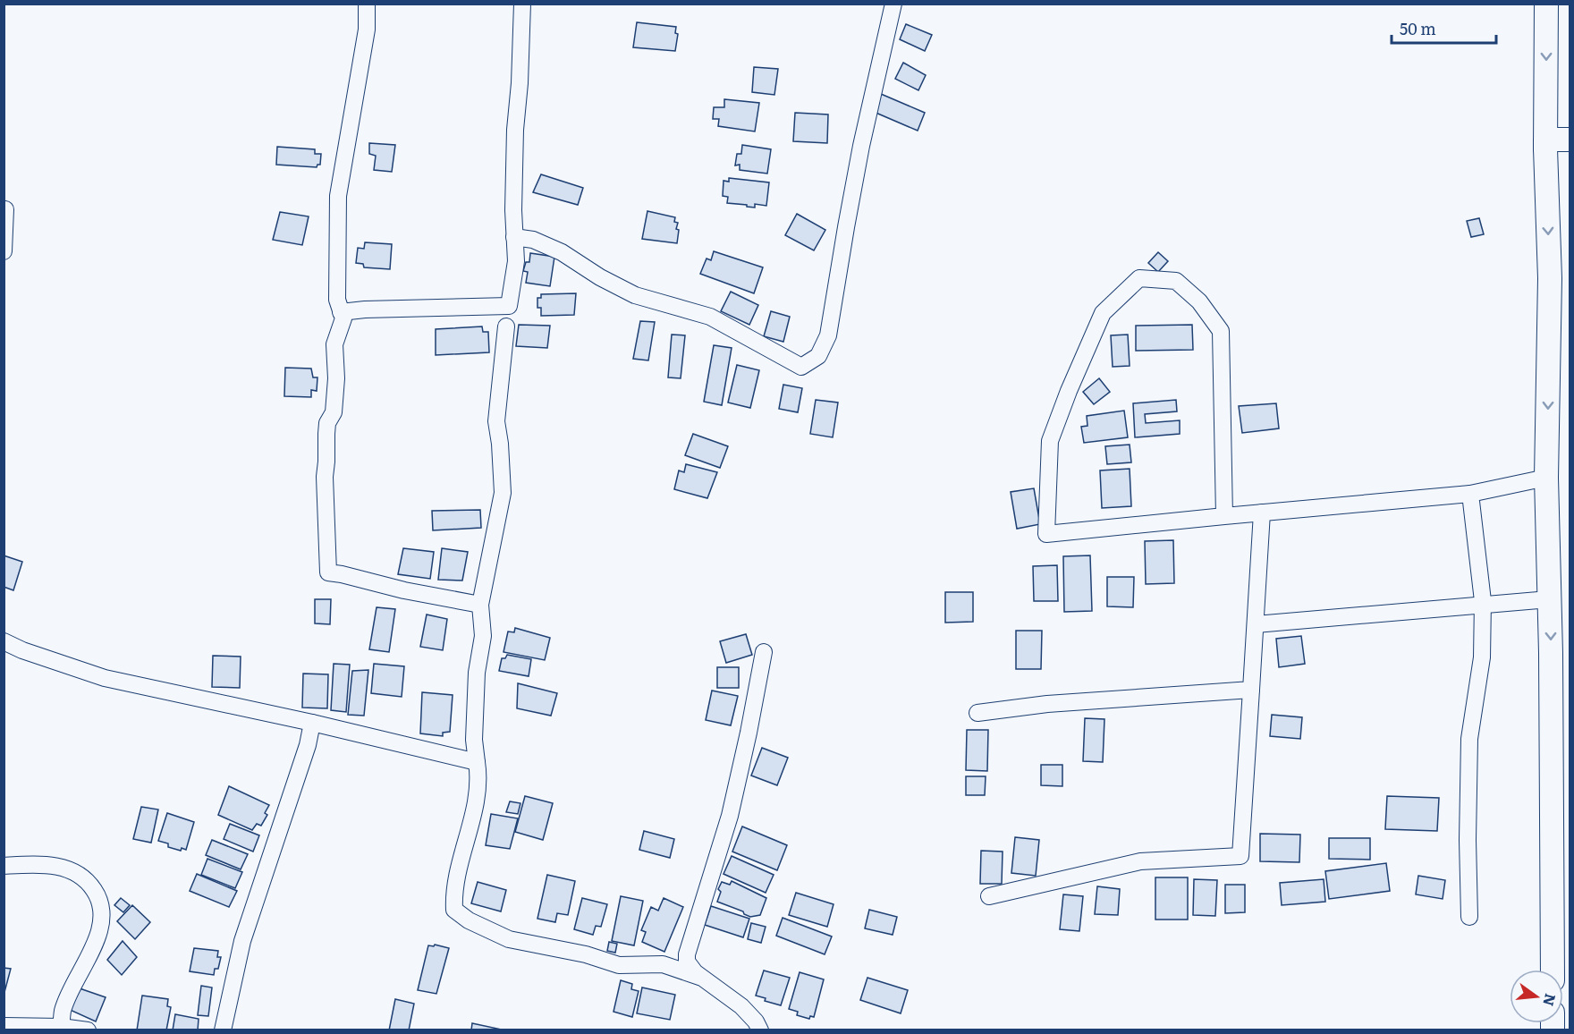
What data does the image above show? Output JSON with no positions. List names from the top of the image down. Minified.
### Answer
{"scale_bar":"50 m","north":"right"}
